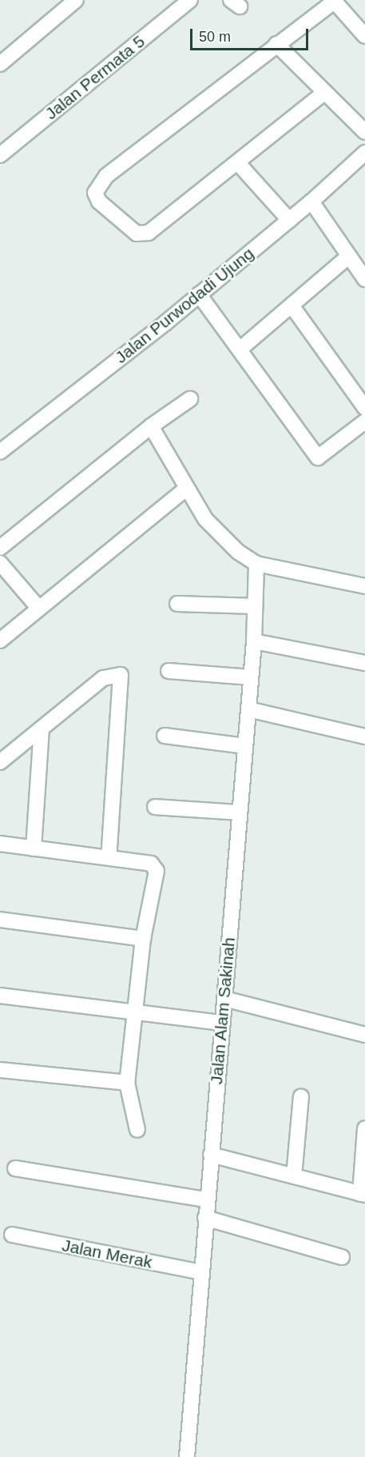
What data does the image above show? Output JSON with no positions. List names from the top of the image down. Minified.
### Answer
{"streets":{"street":["Jalan Permata 5","Jalan Purwodadi Ujung","Jalan Alam Sakinah","Jalan Merak"]},"crossings":[["Jalan Alam Sakinah","Jalan Merak"]],"scale_bar":"50 m"}
